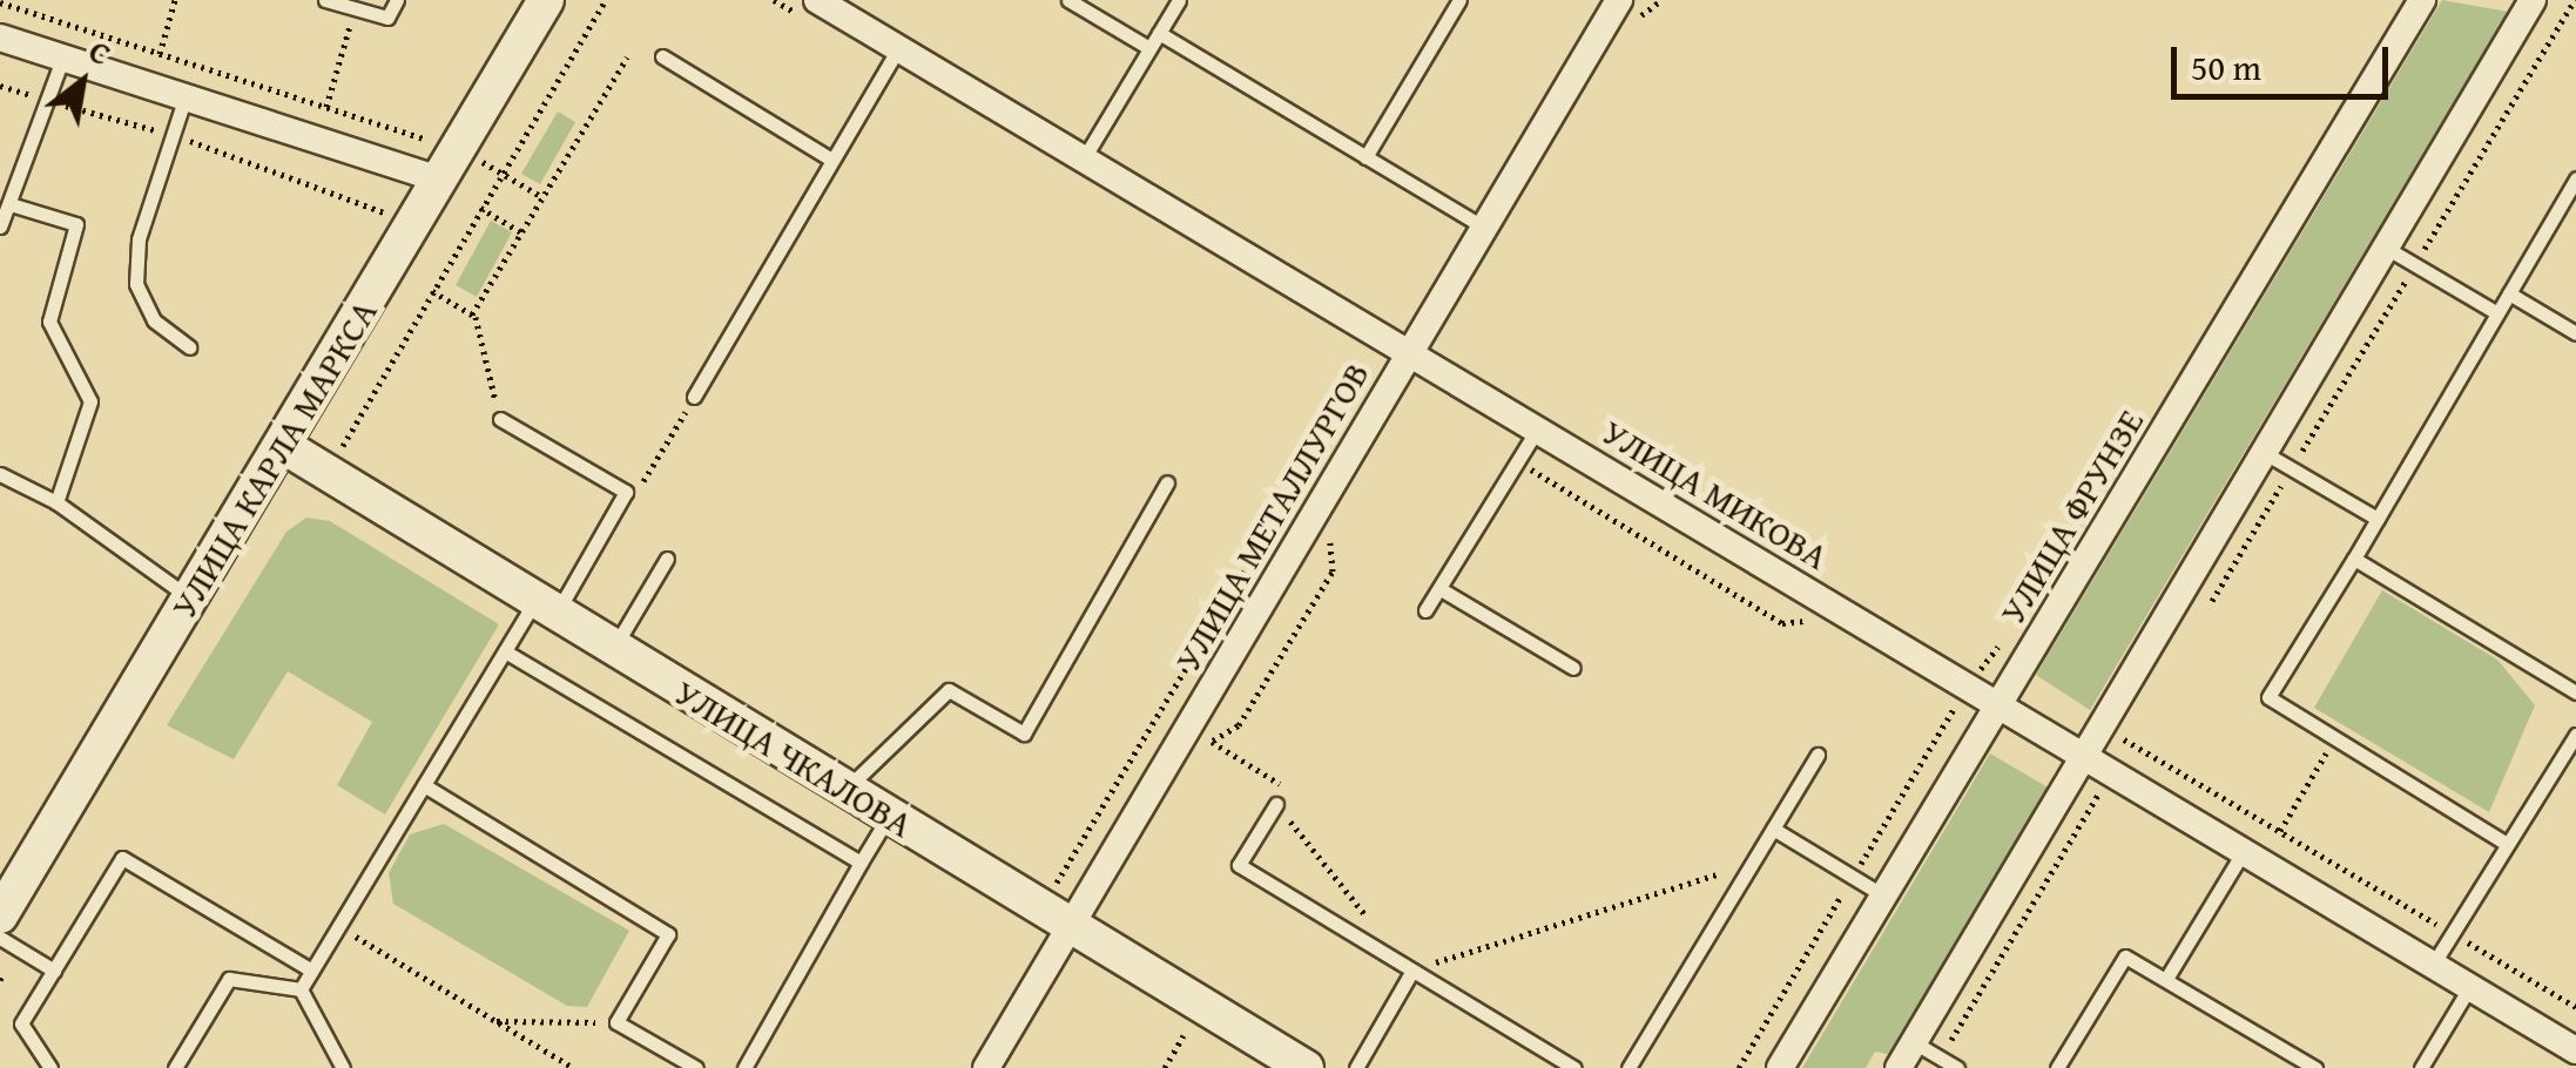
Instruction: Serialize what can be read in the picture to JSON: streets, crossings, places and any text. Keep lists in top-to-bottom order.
{
  "streets": {
    "main road": ["УЛИЦА КАРЛА МАРКСА", "УЛИЦА ЧКАЛОВА"],
    "street": ["УЛИЦА МИКОВА", "УЛИЦА МЕТАЛЛУРГОВ", "УЛИЦА ФРУНЗЕ"]
  },
  "crossings": [
    ["УЛИЦА КАРЛА МАРКСА", "УЛИЦА ЧКАЛОВА"],
    ["УЛИЦА МИКОВА", "УЛИЦА МЕТАЛЛУРГОВ"],
    ["УЛИЦА МИКОВА", "УЛИЦА ФРУНЗЕ"],
    ["УЛИЦА МЕТАЛЛУРГОВ", "УЛИЦА ЧКАЛОВА"]
  ],
  "scale_bar": "50 m",
  "north": "top right"
}
